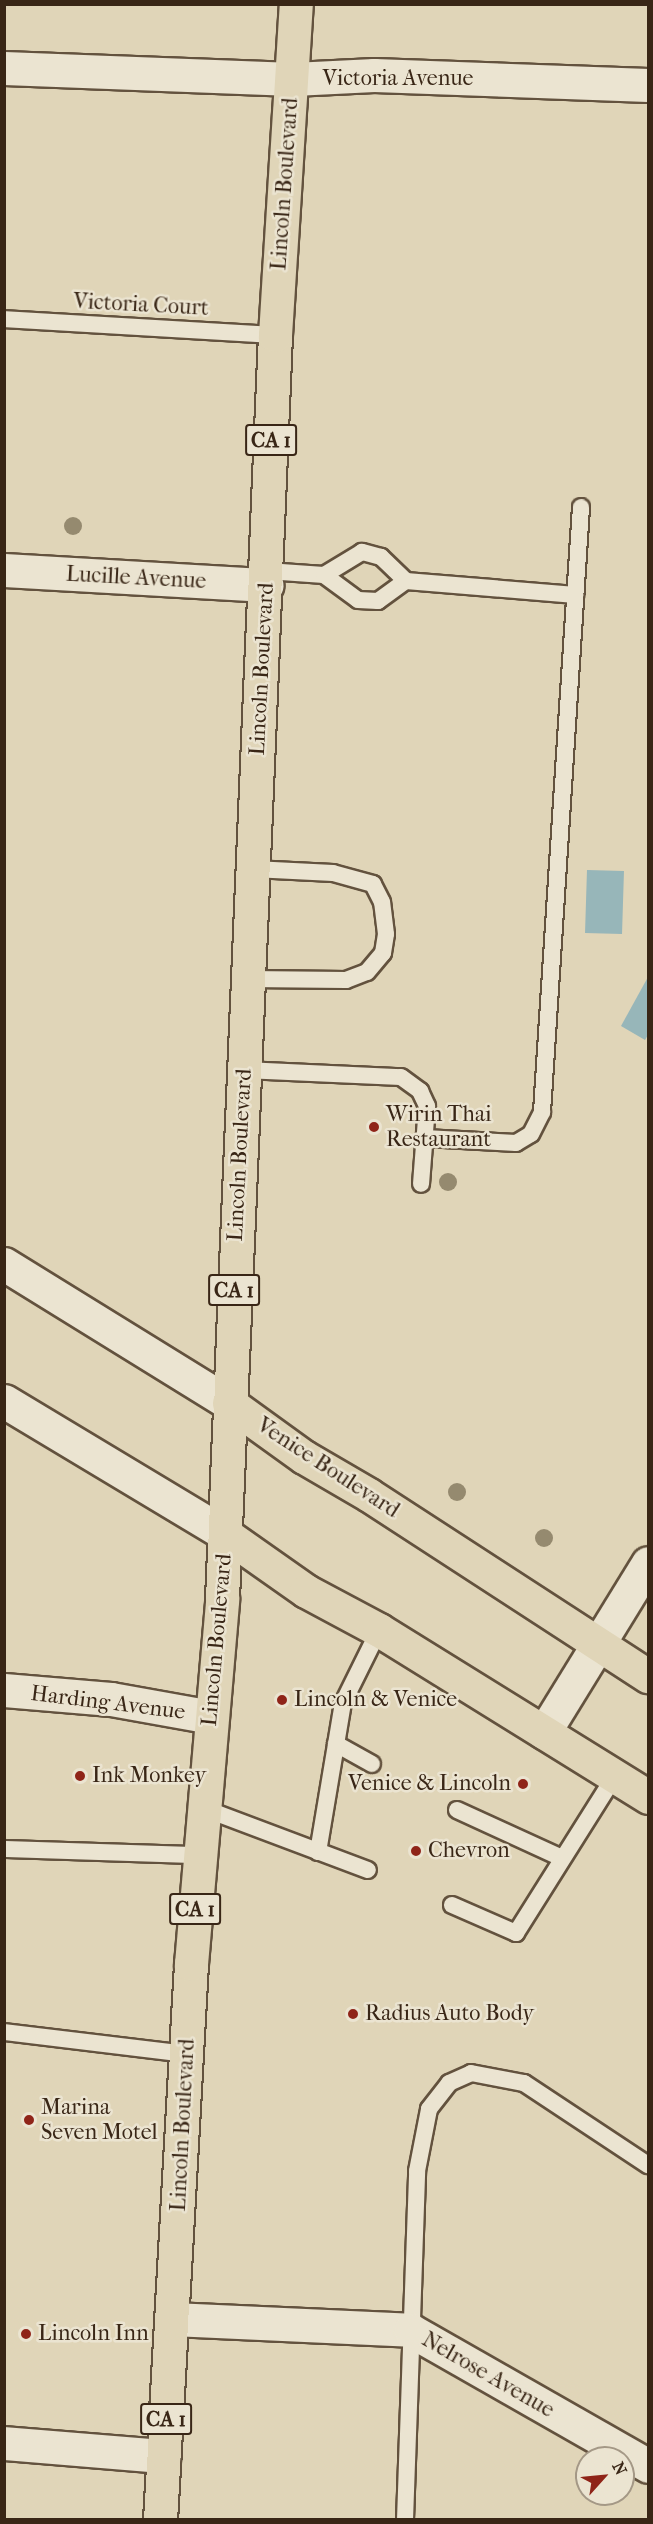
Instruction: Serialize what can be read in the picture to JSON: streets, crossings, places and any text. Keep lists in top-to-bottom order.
{
  "streets": {
    "main road": ["Lincoln Boulevard", "CA 1", "Venice Boulevard"],
    "street": [
      "Victoria Avenue",
      "Lucille Avenue",
      "Harding Avenue",
      "Nelrose Avenue"
    ],
    "lane": ["Victoria Court"]
  },
  "crossings": [
    ["Victoria Avenue", "Lincoln Boulevard"],
    ["Lincoln Boulevard", "Victoria Court"],
    ["Lincoln Boulevard", "Lucille Avenue"],
    ["Lincoln Boulevard", "Venice Boulevard"],
    ["Lincoln Boulevard", "Harding Avenue"],
    ["Lincoln Boulevard", "Nelrose Avenue"]
  ],
  "places": [
    "Wirin Thai Restaurant",
    "Lincoln & Venice",
    "Ink Monkey",
    "Venice & Lincoln",
    "Chevron",
    "Radius Auto Body",
    "Marina Seven Motel",
    "Lincoln Inn"
  ],
  "north": "top right"
}
